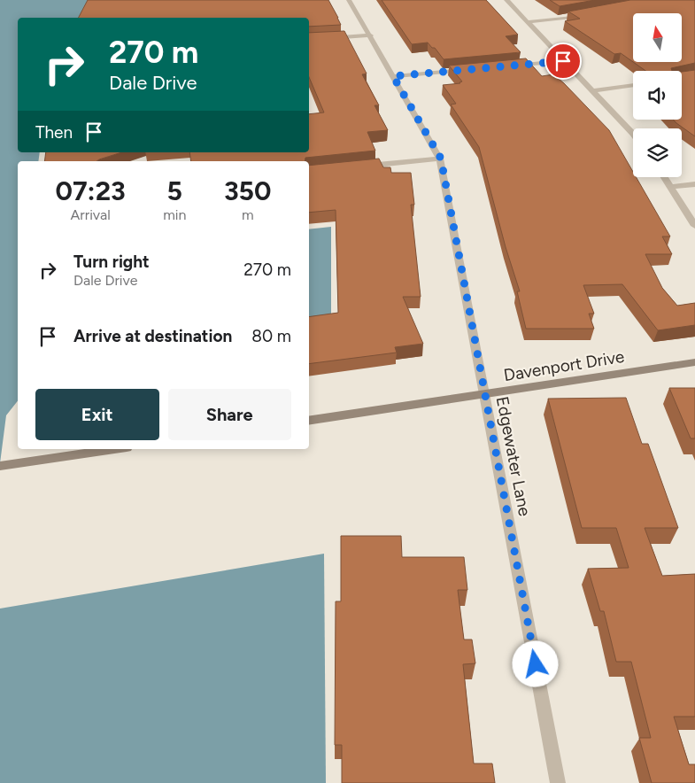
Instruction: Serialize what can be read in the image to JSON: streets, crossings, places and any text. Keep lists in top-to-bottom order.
{
  "streets": {
    "street": ["Davenport Drive", "Edgewater Lane"]
  },
  "crossings": [
    ["Davenport Drive", "Edgewater Lane"]
  ],
  "north": "top",
  "page": {
    "turn": ["270 m", "Dale Drive"],
    "then": "Then",
    "eta": [
      "07:23",
      "Arrival",
      "5",
      "min",
      "350",
      "m"
    ],
    "list": [
      {
        "name": "Turn right",
        "note": "Dale Drive",
        "value": "270 m"
      },
      {
        "name": "Arrive at destination",
        "value": "80 m"
      }
    ],
    "buttons": ["Exit", "Share"]
  }
}
